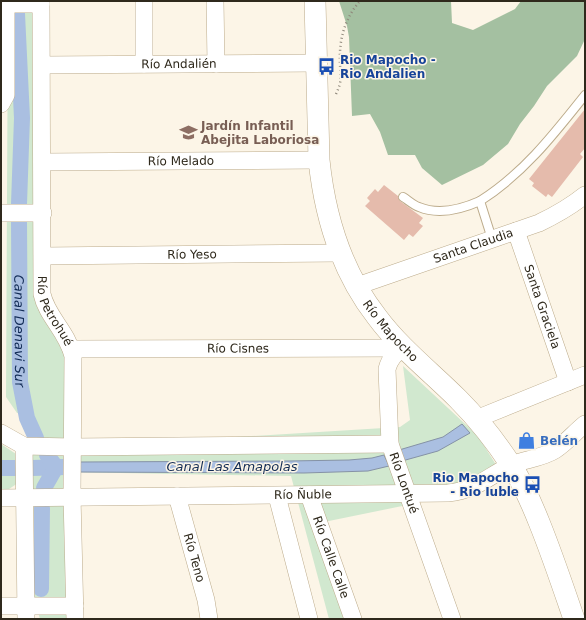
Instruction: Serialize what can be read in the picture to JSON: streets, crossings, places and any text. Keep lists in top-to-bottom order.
{
  "streets": {
    "street": [
      "Río Andalién",
      "Río Melado",
      "Santa Claudia",
      "Río Yeso",
      "Santa Graciela",
      "Río Petrohué",
      "Río Mapocho",
      "Río Cisnes",
      "Río Lontué",
      "Río Ñuble",
      "Río Teno",
      "Río Calle Calle"
    ]
  },
  "crossings": [
    ["Río Andalién", "Río Petrohué"],
    ["Río Andalién", "Río Mapocho"],
    ["Río Melado", "Río Petrohué"],
    ["Río Melado", "Río Mapocho"],
    ["Santa Claudia", "Santa Graciela"],
    ["Santa Claudia", "Río Mapocho"],
    ["Río Yeso", "Río Petrohué"],
    ["Río Yeso", "Río Mapocho"],
    ["Río Petrohué", "Río Cisnes"],
    ["Río Petrohué", "Río Ñuble"],
    ["Río Mapocho", "Río Cisnes"],
    ["Río Mapocho", "Río Lontué"],
    ["Río Mapocho", "Río Ñuble"],
    ["Río Cisnes", "Río Lontué"],
    ["Río Lontué", "Río Ñuble"],
    ["Río Ñuble", "Río Teno"],
    ["Río Ñuble", "Río Calle Calle"]
  ],
  "water": ["Canal Denavi Sur", "Canal Las Amapolas"],
  "places": {
    "bus stop": ["Rio Mapocho - Rio Andalien", "Rio Mapocho - Rio Iuble"],
    "school or university": ["Jardín Infantil Abejita Laboriosa"],
    "shop": ["Belén"]
  }
}
